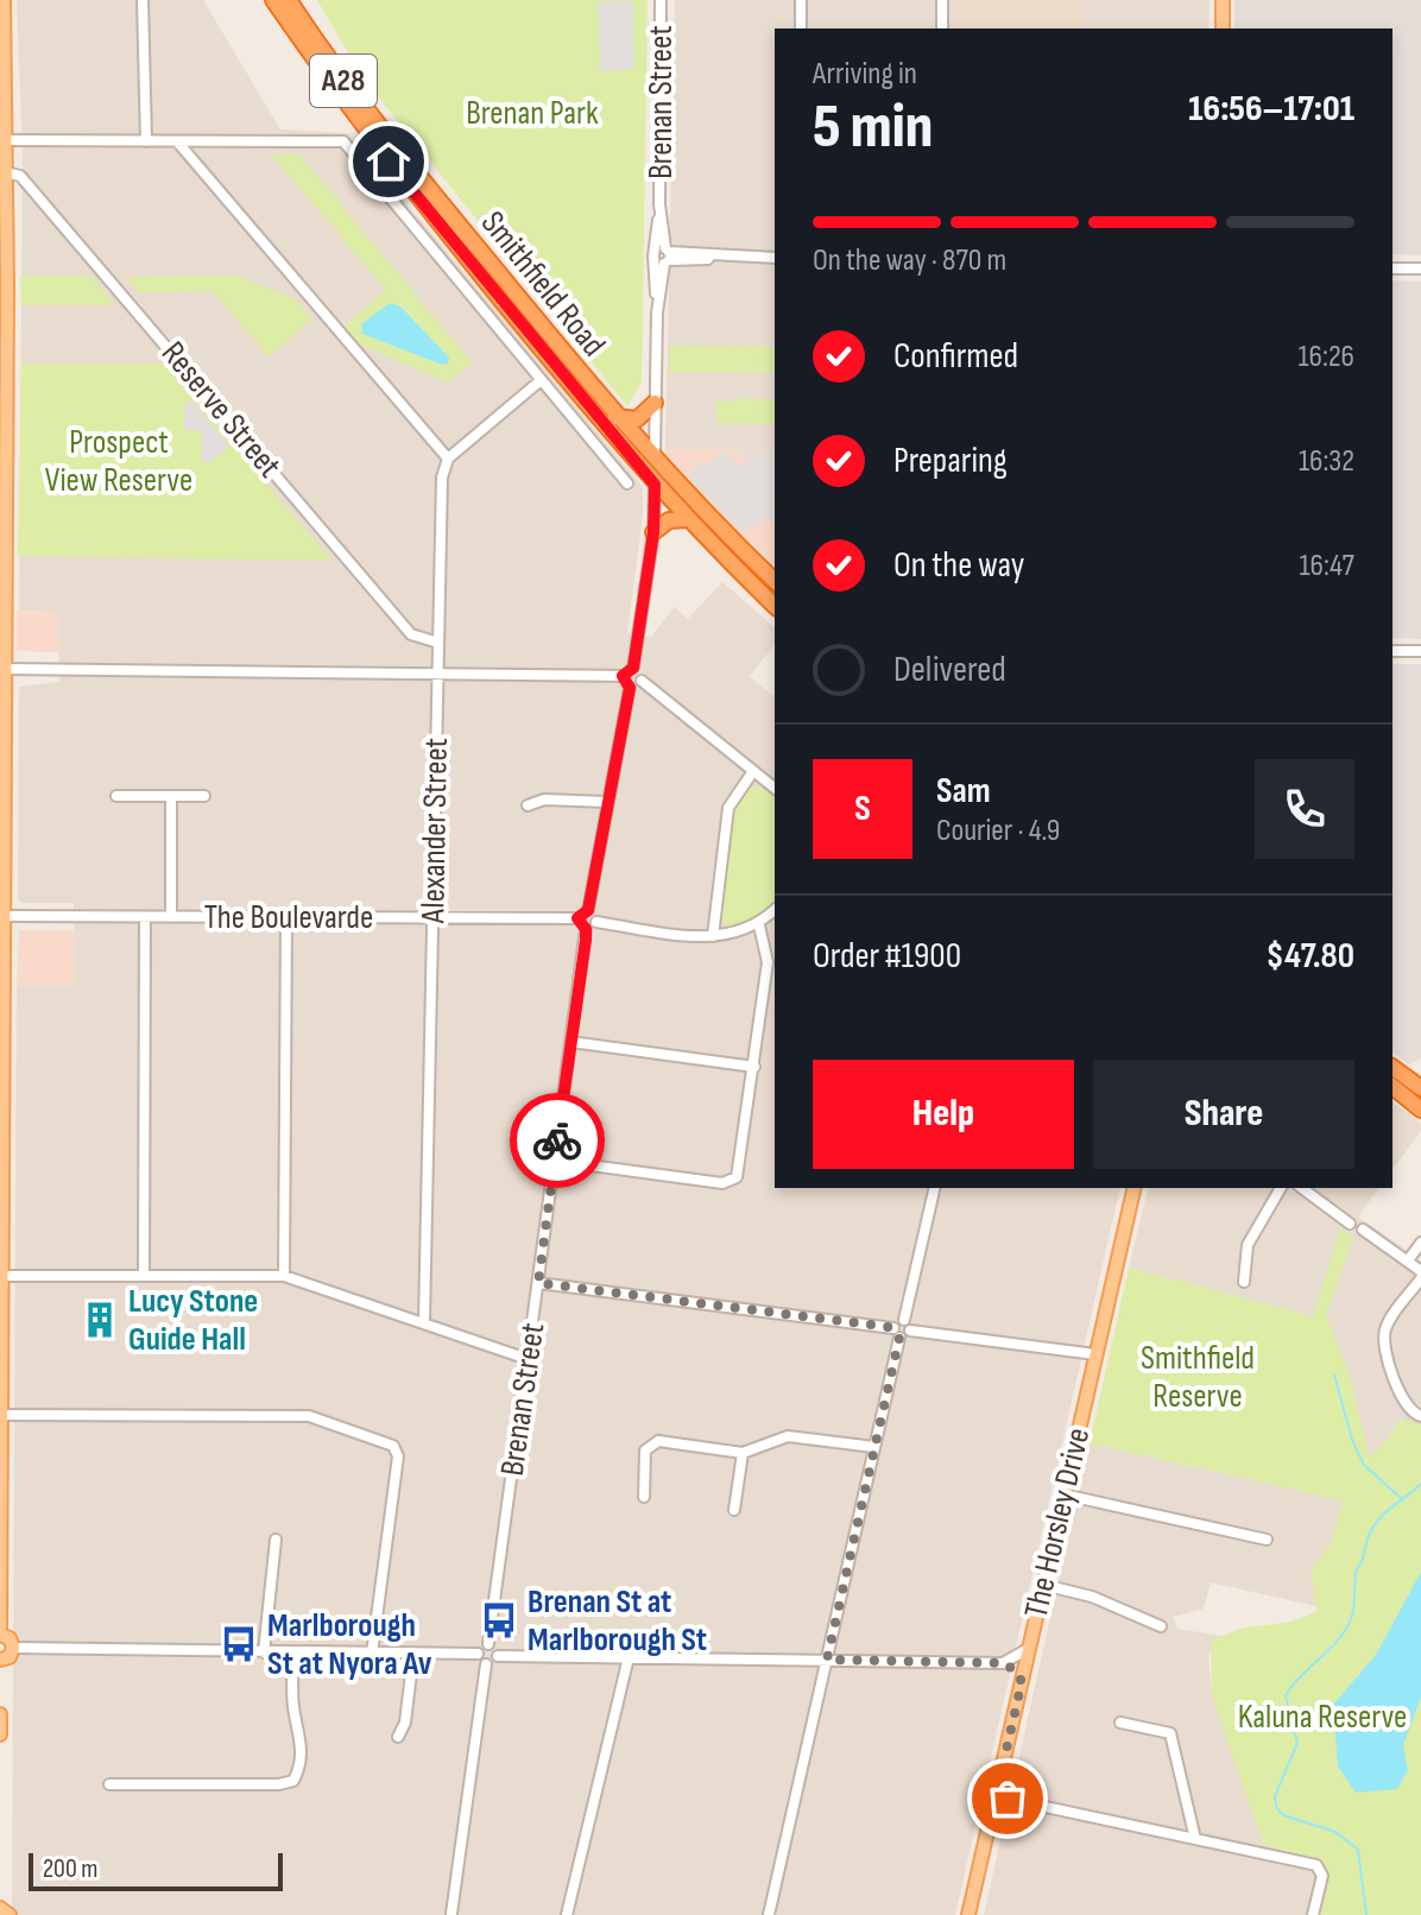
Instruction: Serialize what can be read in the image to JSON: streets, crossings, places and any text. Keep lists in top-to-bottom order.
{
  "streets": {
    "highway": ["A28", "Smithfield Road"],
    "main road": ["The Horsley Drive"],
    "street": [
      "Brenan Street",
      "Reserve Street",
      "Alexander Street",
      "The Boulevarde"
    ]
  },
  "crossings": [
    ["Brenan Street", "Smithfield Road"],
    ["Reserve Street", "Alexander Street"],
    ["Alexander Street", "The Boulevarde"]
  ],
  "parks": [
    "Brenan Park",
    "Prospect View Reserve",
    "Smithfield Reserve",
    "Kaluna Reserve"
  ],
  "places": {
    "building": ["Lucy Stone Guide Hall"],
    "bus stop": ["Brenan St at Marlborough St", "Marlborough St at Nyora Av"]
  },
  "scale_bar": "200 m",
  "page": {
    "heading": ["5 min", "Arriving in", "16:56–17:01"],
    "panel": [
      "Sam",
      "Courier · 4.9",
      "Order #1900",
      "$47.80"
    ],
    "bar": "On the way · 870 m",
    "list": [
      ["Confirmed", "16:26"],
      ["Preparing", "16:32"],
      ["On the way", "16:47"],
      "Delivered"
    ],
    "round": "S",
    "buttons": ["Help", "Share"],
    "scale": "200 m"
  }
}
